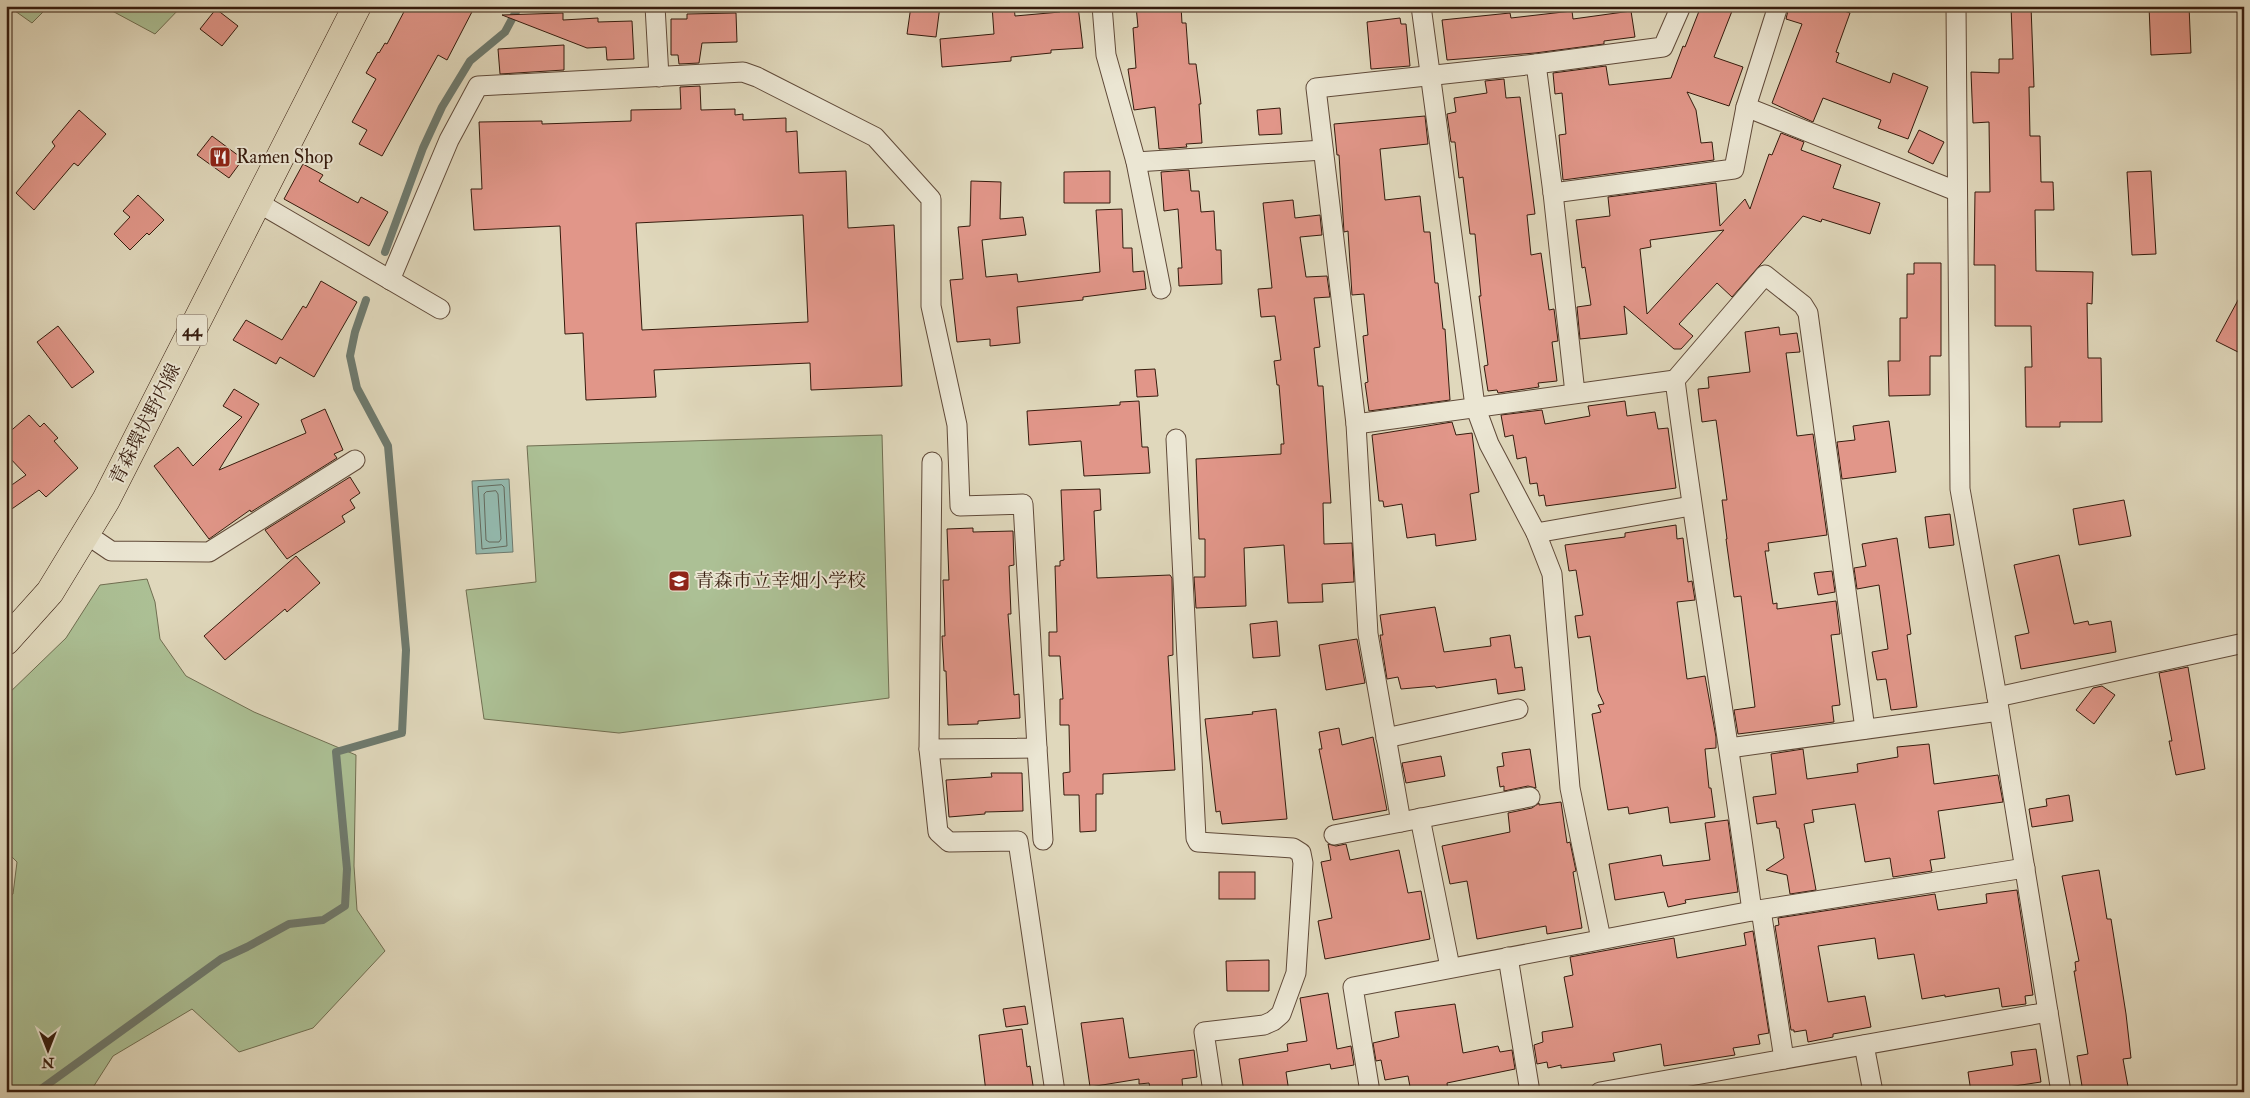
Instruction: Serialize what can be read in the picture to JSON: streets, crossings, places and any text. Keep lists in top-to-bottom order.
{
  "streets": {
    "main road": ["44", "青森環状野内線"]
  },
  "places": {
    "restaurant": ["Ramen Shop"],
    "school or university": ["青森市立幸畑小学校"]
  },
  "north": "bottom"
}
